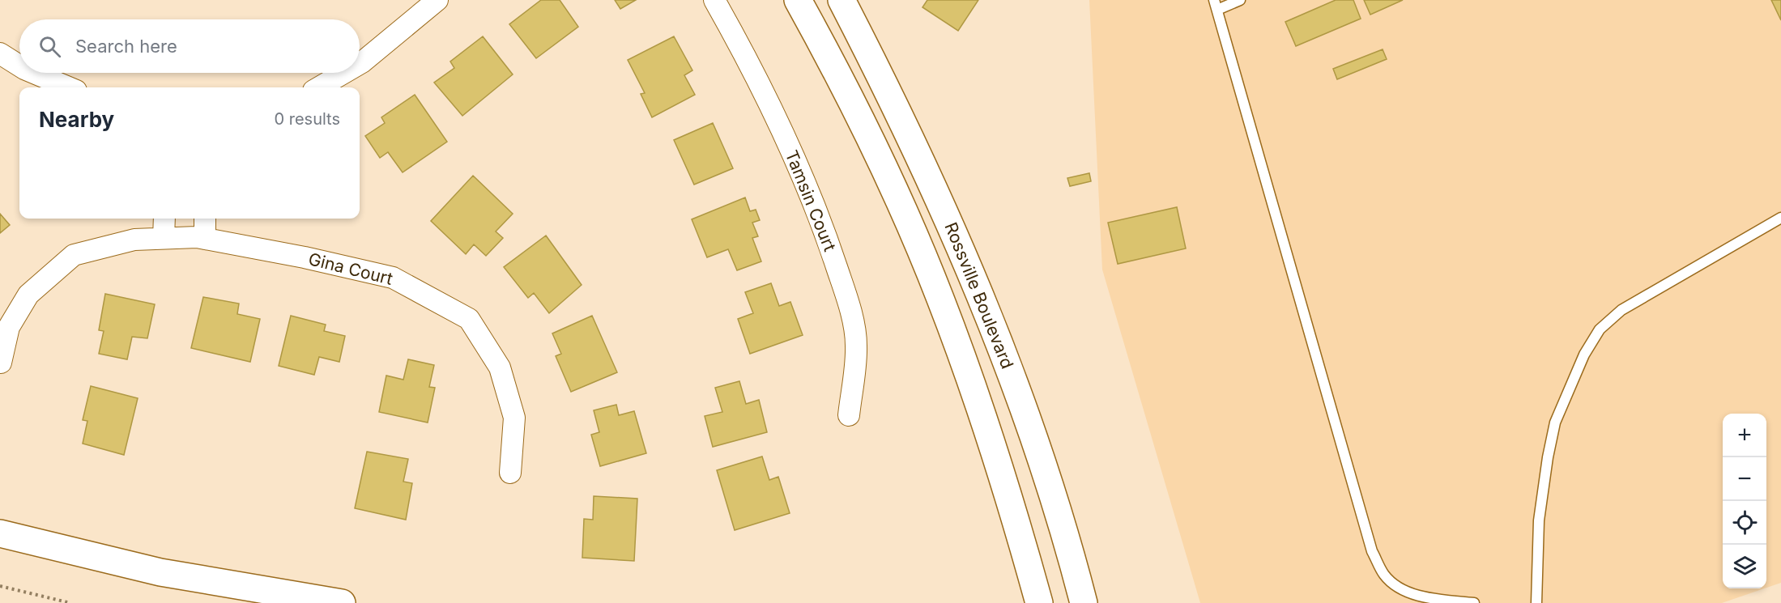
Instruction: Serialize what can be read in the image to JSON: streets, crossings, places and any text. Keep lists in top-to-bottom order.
{
  "streets": {
    "main road": ["Rossville Boulevard"],
    "street": ["Tamsin Court", "Gina Court"]
  },
  "page": {
    "search": "Search here",
    "heading": ["Nearby", "0 results"],
    "map_buttons": ["+", "−"]
  }
}
